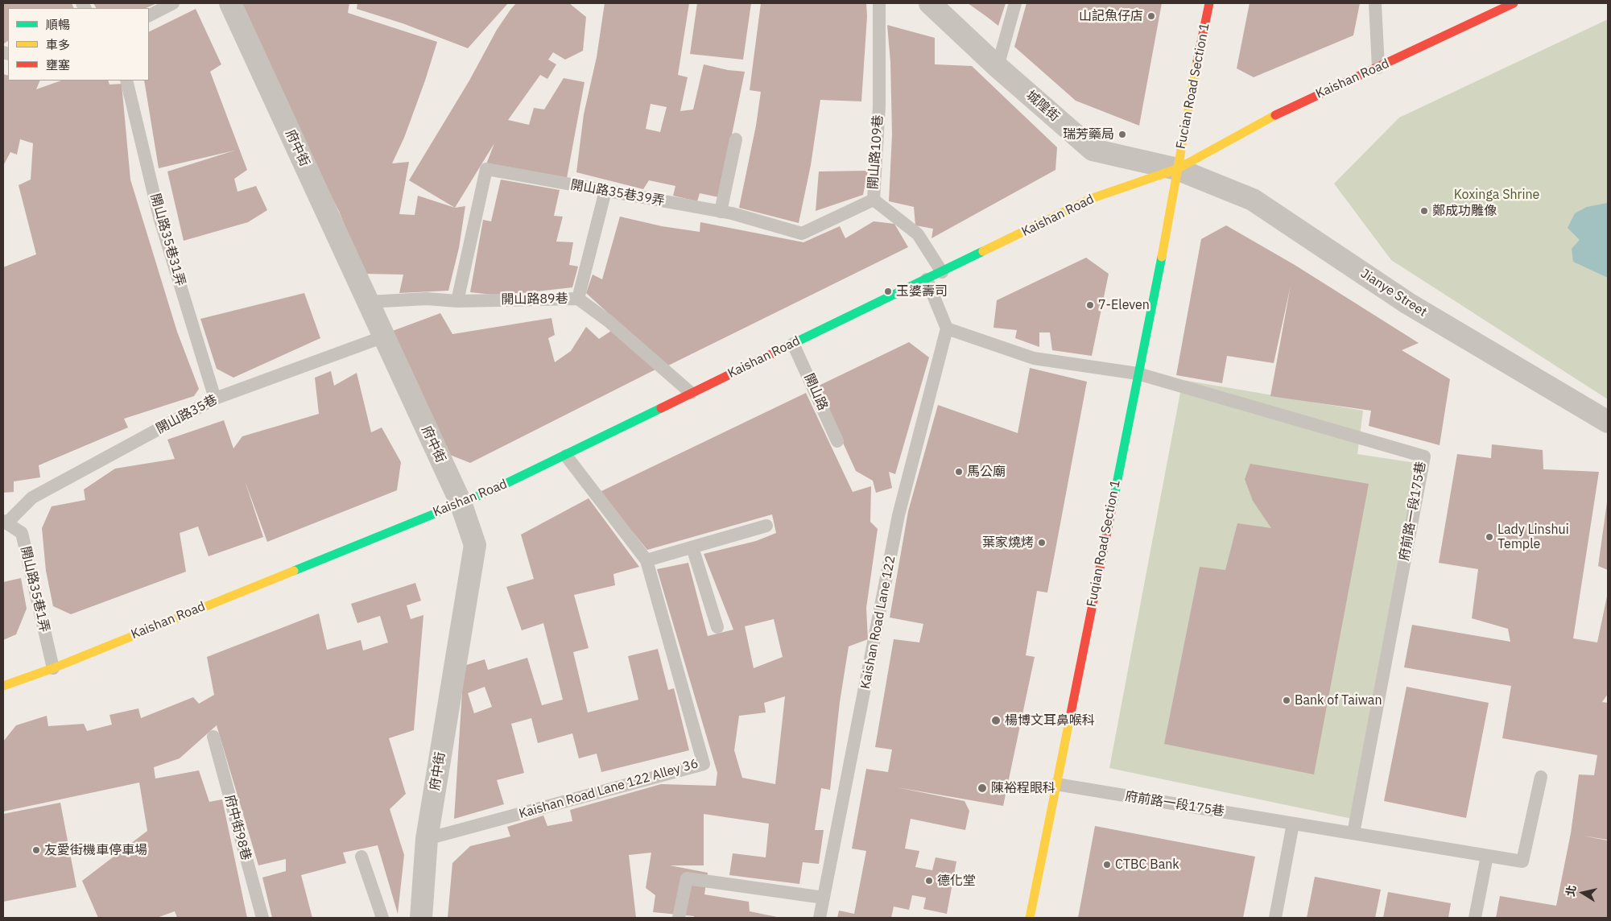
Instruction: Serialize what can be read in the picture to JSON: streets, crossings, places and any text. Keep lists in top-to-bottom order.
{
  "streets": {
    "street": [
      "Kaishan Road",
      "Fucian Road Section 1",
      "城隍街",
      "府中街",
      "Jianye Street",
      "Fuqian Road Section 1"
    ],
    "lane": [
      "開山路109巷",
      "開山路35巷39弄",
      "開山路35巷31弄",
      "開山路89巷",
      "開山路",
      "開山路35巷",
      "府前路一段175巷",
      "開山路35巷1弄",
      "Kaishan Road Lane 122",
      "Kaishan Road Lane 122 Alley 36",
      "府中街98巷"
    ]
  },
  "crossings": [
    ["Kaishan Road", "Fucian Road Section 1"],
    ["Kaishan Road", "城隍街"],
    ["Kaishan Road", "府中街"],
    ["Kaishan Road", "開山路109巷"],
    ["Kaishan Road", "Jianye Street"],
    ["Kaishan Road", "開山路89巷"],
    ["Kaishan Road", "開山路"],
    ["Kaishan Road", "Fuqian Road Section 1"],
    ["Kaishan Road", "開山路35巷1弄"],
    ["Kaishan Road", "Kaishan Road Lane 122 Alley 36"],
    ["Fucian Road Section 1", "城隍街"],
    ["Fucian Road Section 1", "Jianye Street"],
    ["Fucian Road Section 1", "Fuqian Road Section 1"],
    ["城隍街", "Jianye Street"],
    ["城隍街", "Fuqian Road Section 1"],
    ["府中街", "開山路89巷"],
    ["府中街", "開山路35巷"],
    ["府中街", "Kaishan Road Lane 122 Alley 36"],
    ["開山路109巷", "開山路35巷39弄"],
    ["開山路35巷39弄", "開山路89巷"],
    ["開山路35巷31弄", "開山路35巷"],
    ["Jianye Street", "Fuqian Road Section 1"],
    ["開山路35巷", "開山路35巷1弄"],
    ["府前路一段175巷", "Fuqian Road Section 1"]
  ],
  "parks": ["Koxinga Shrine"],
  "places": [
    "山記魚仔店",
    "瑞芳藥局",
    "鄭成功雕像",
    "玉婆壽司",
    "7-Eleven",
    "馬公廟",
    "Lady Linshui Temple",
    "葉家燒烤",
    "Bank of Taiwan",
    "楊博文耳鼻喉科",
    "陳裕程眼科",
    "友愛街機車停車場",
    "CTBC Bank",
    "德化堂"
  ],
  "legend": ["順暢", "車多", "壅塞"],
  "north": "left"
}
